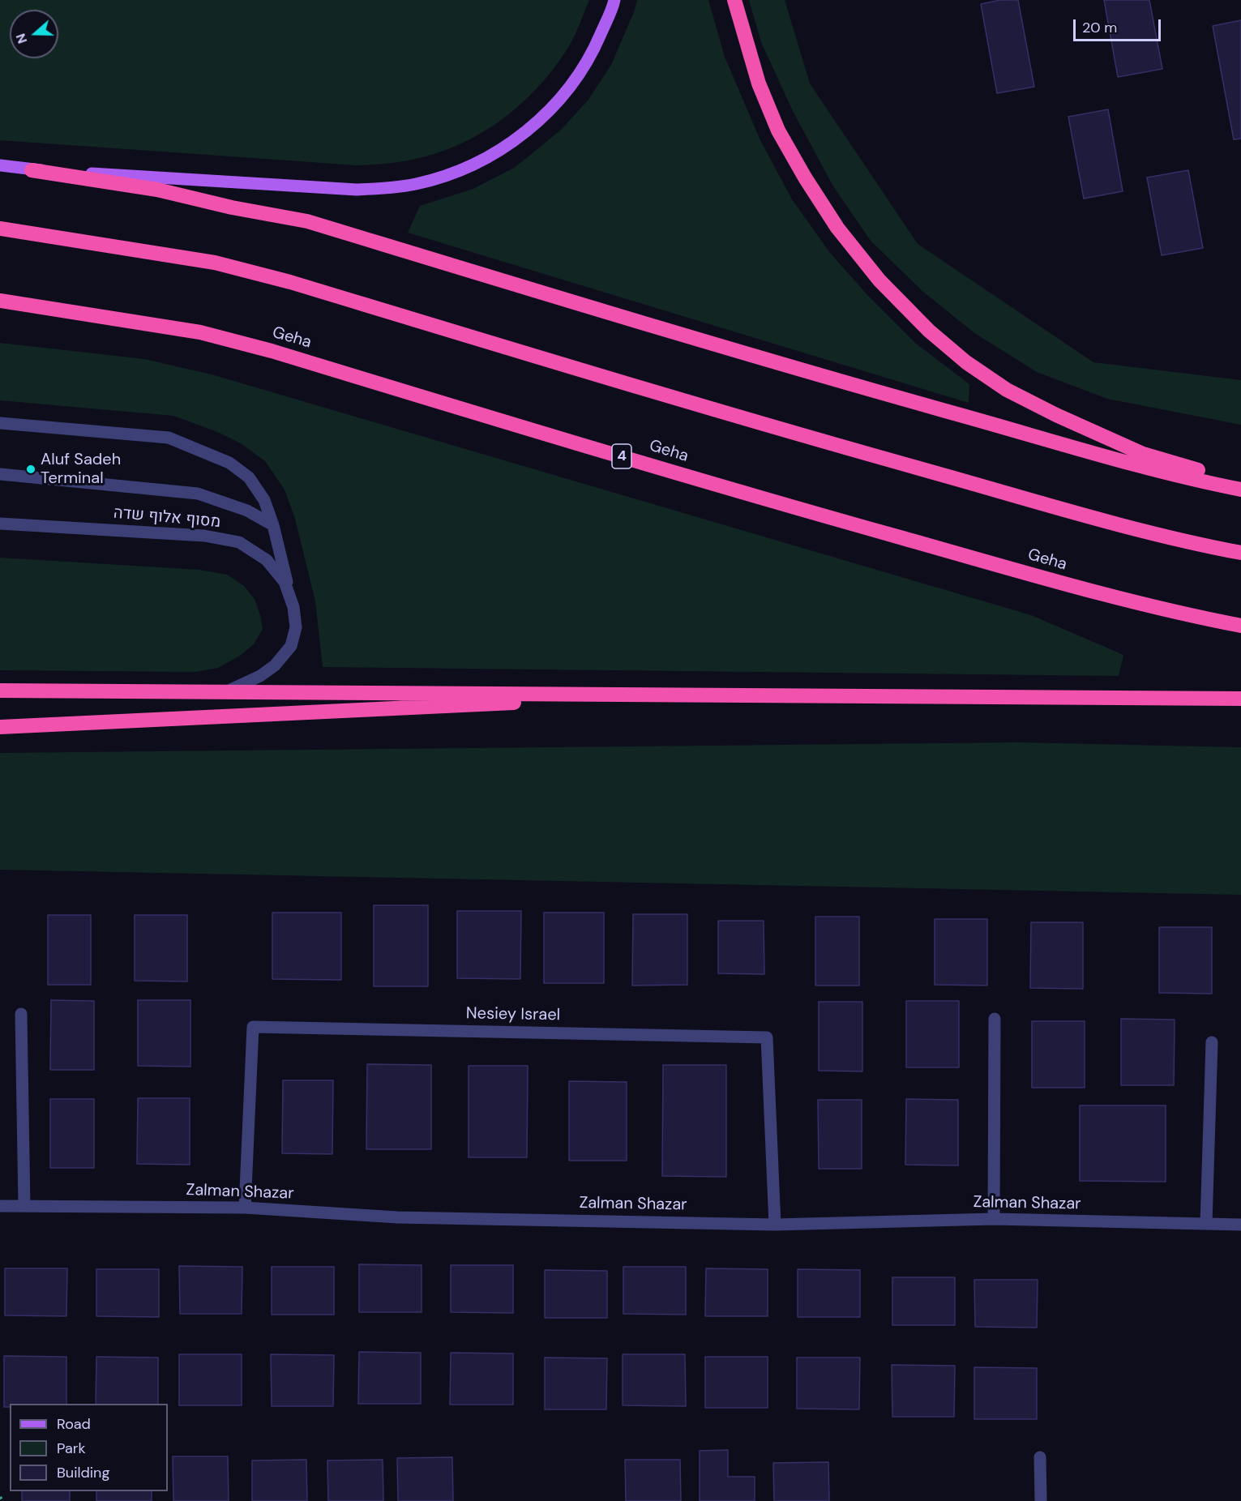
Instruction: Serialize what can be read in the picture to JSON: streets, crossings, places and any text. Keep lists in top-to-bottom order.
{
  "streets": {
    "highway": ["Geha", "4"],
    "street": ["מסוף אלוף שדה", "Nesiey Israel", "Zalman Shazar"]
  },
  "crossings": [
    ["Nesiey Israel", "Zalman Shazar"]
  ],
  "places": ["Aluf Sadeh Terminal"],
  "legend": ["Road", "Park", "Building"],
  "scale_bar": "20 m",
  "north": "left"
}
